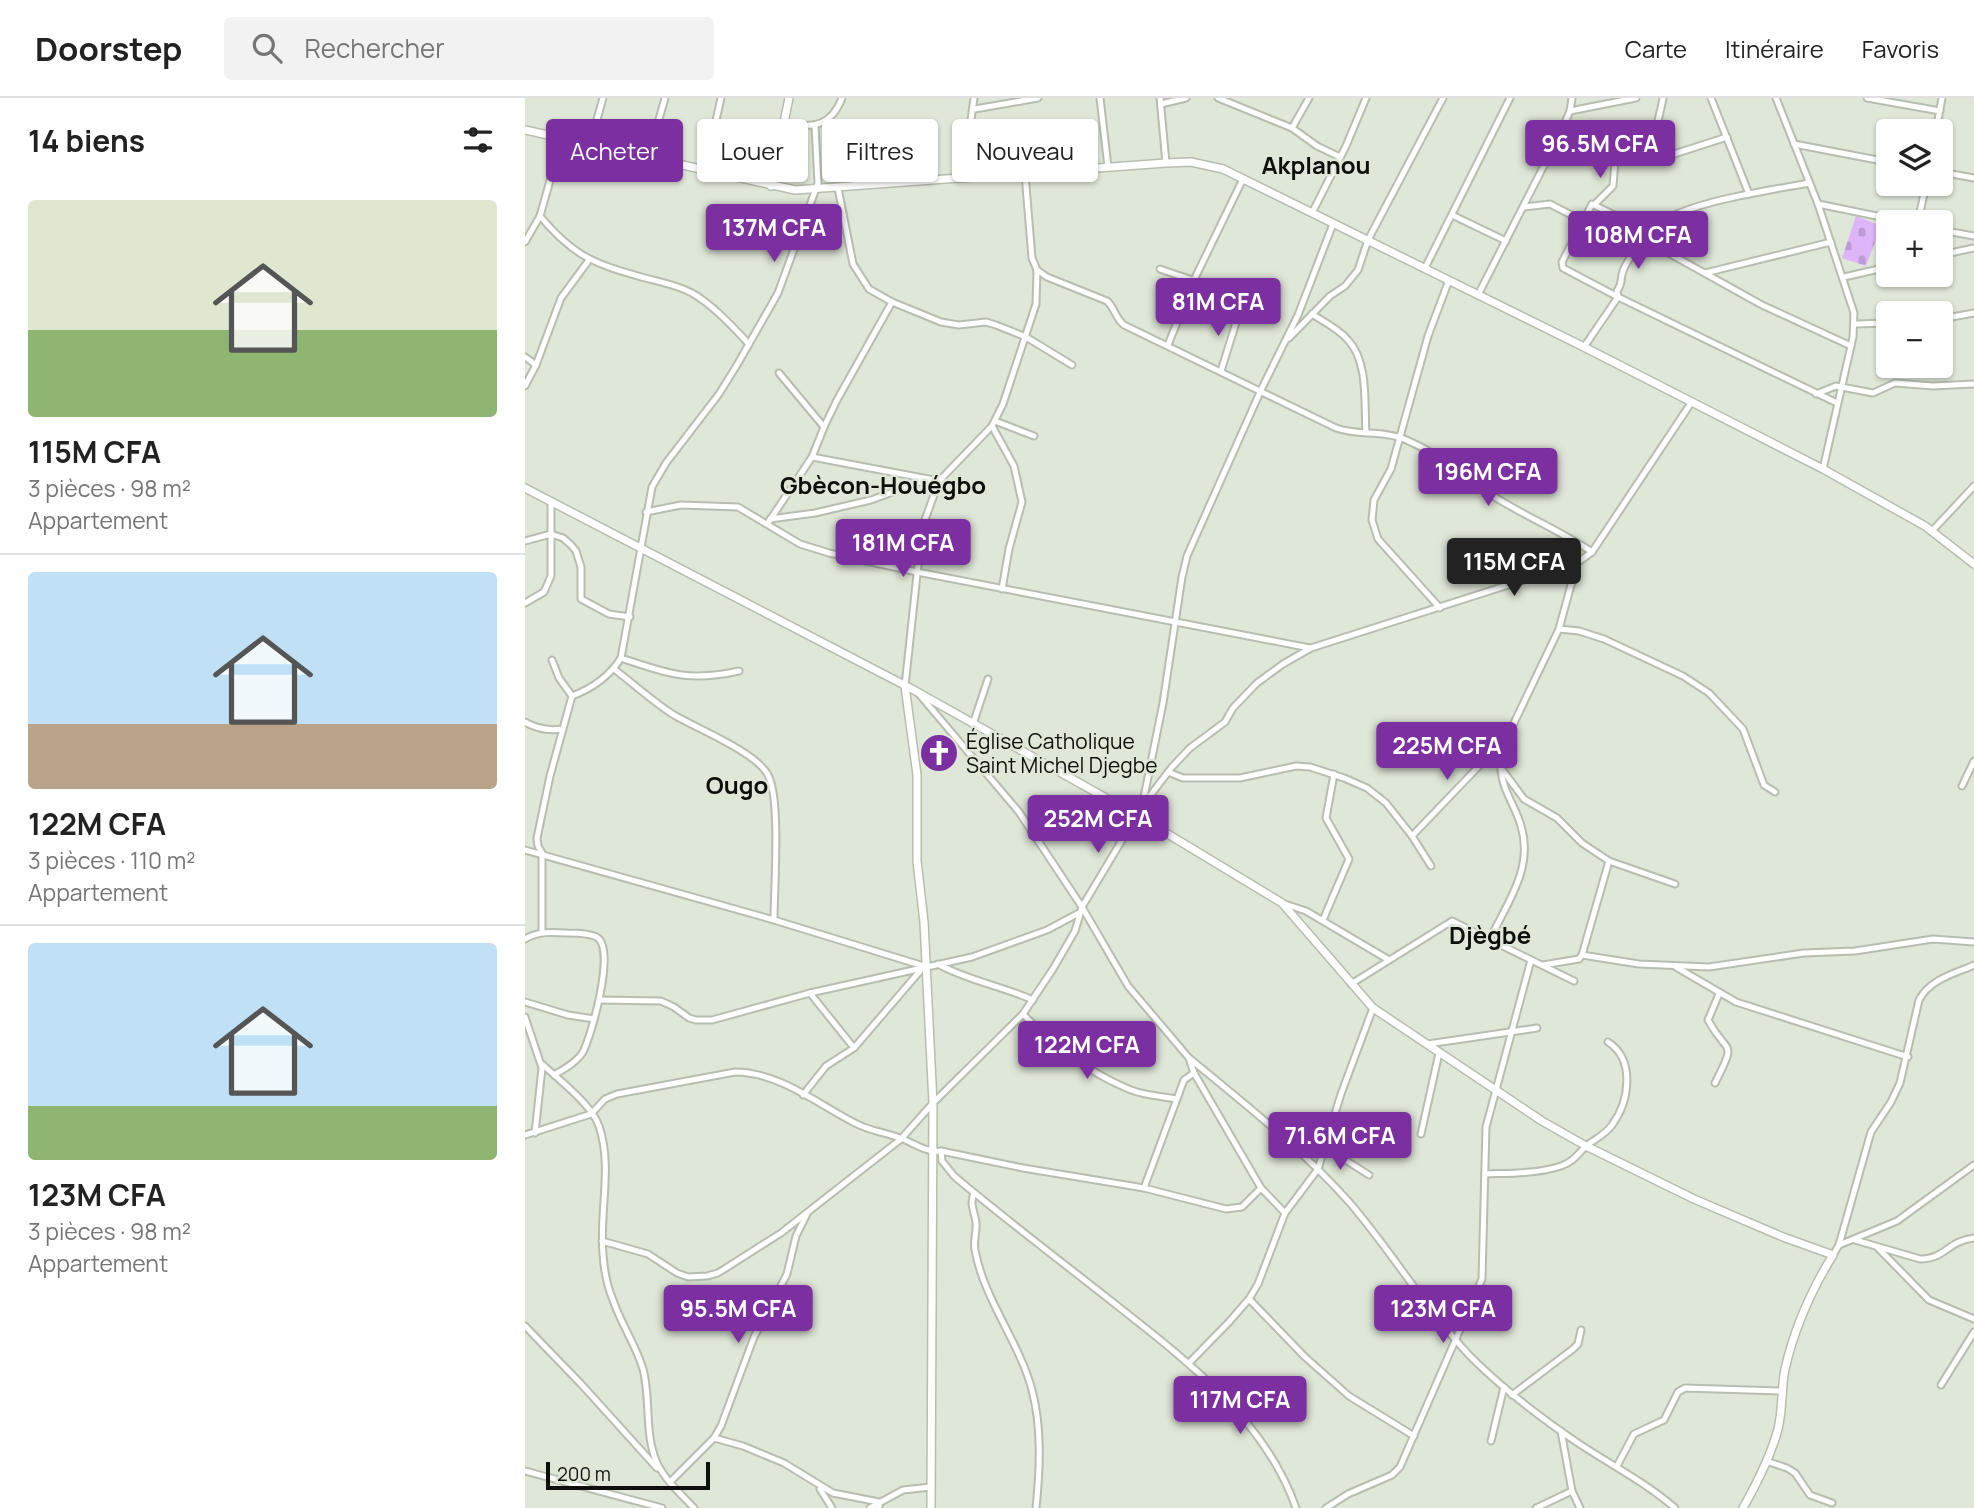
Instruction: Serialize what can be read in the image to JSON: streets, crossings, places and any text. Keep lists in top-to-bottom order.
{
  "districts": [
    "Akplanou",
    "Gbècon-Houégbo",
    "Ougo",
    "Djègbé"
  ],
  "places": {
    "church": ["Église Catholique Saint Michel Djegbe"]
  },
  "scale_bar": "200 m",
  "page": {
    "header": "Doorstep",
    "search": "Rechercher",
    "nav": ["Carte", "Itinéraire", "Favoris"],
    "heading": "14 biens",
    "map_buttons": ["+", "−"],
    "chip": [
      "Acheter",
      "Louer",
      "Filtres",
      "Nouveau"
    ],
    "price": [
      "96.5M CFA",
      "137M CFA",
      "108M CFA",
      "81M CFA",
      "196M CFA",
      "181M CFA",
      "115M CFA",
      "225M CFA",
      "252M CFA",
      "122M CFA",
      "71.6M CFA",
      "95.5M CFA",
      "123M CFA",
      "117M CFA"
    ],
    "list": [
      {
        "name": "115M CFA",
        "note": "3 pièces · 98 m² · Appartement"
      },
      {
        "name": "122M CFA",
        "note": "3 pièces · 110 m² · Appartement"
      },
      {
        "name": "123M CFA",
        "note": "3 pièces · 98 m² · Appartement"
      }
    ],
    "scale": "200 m"
  }
}
